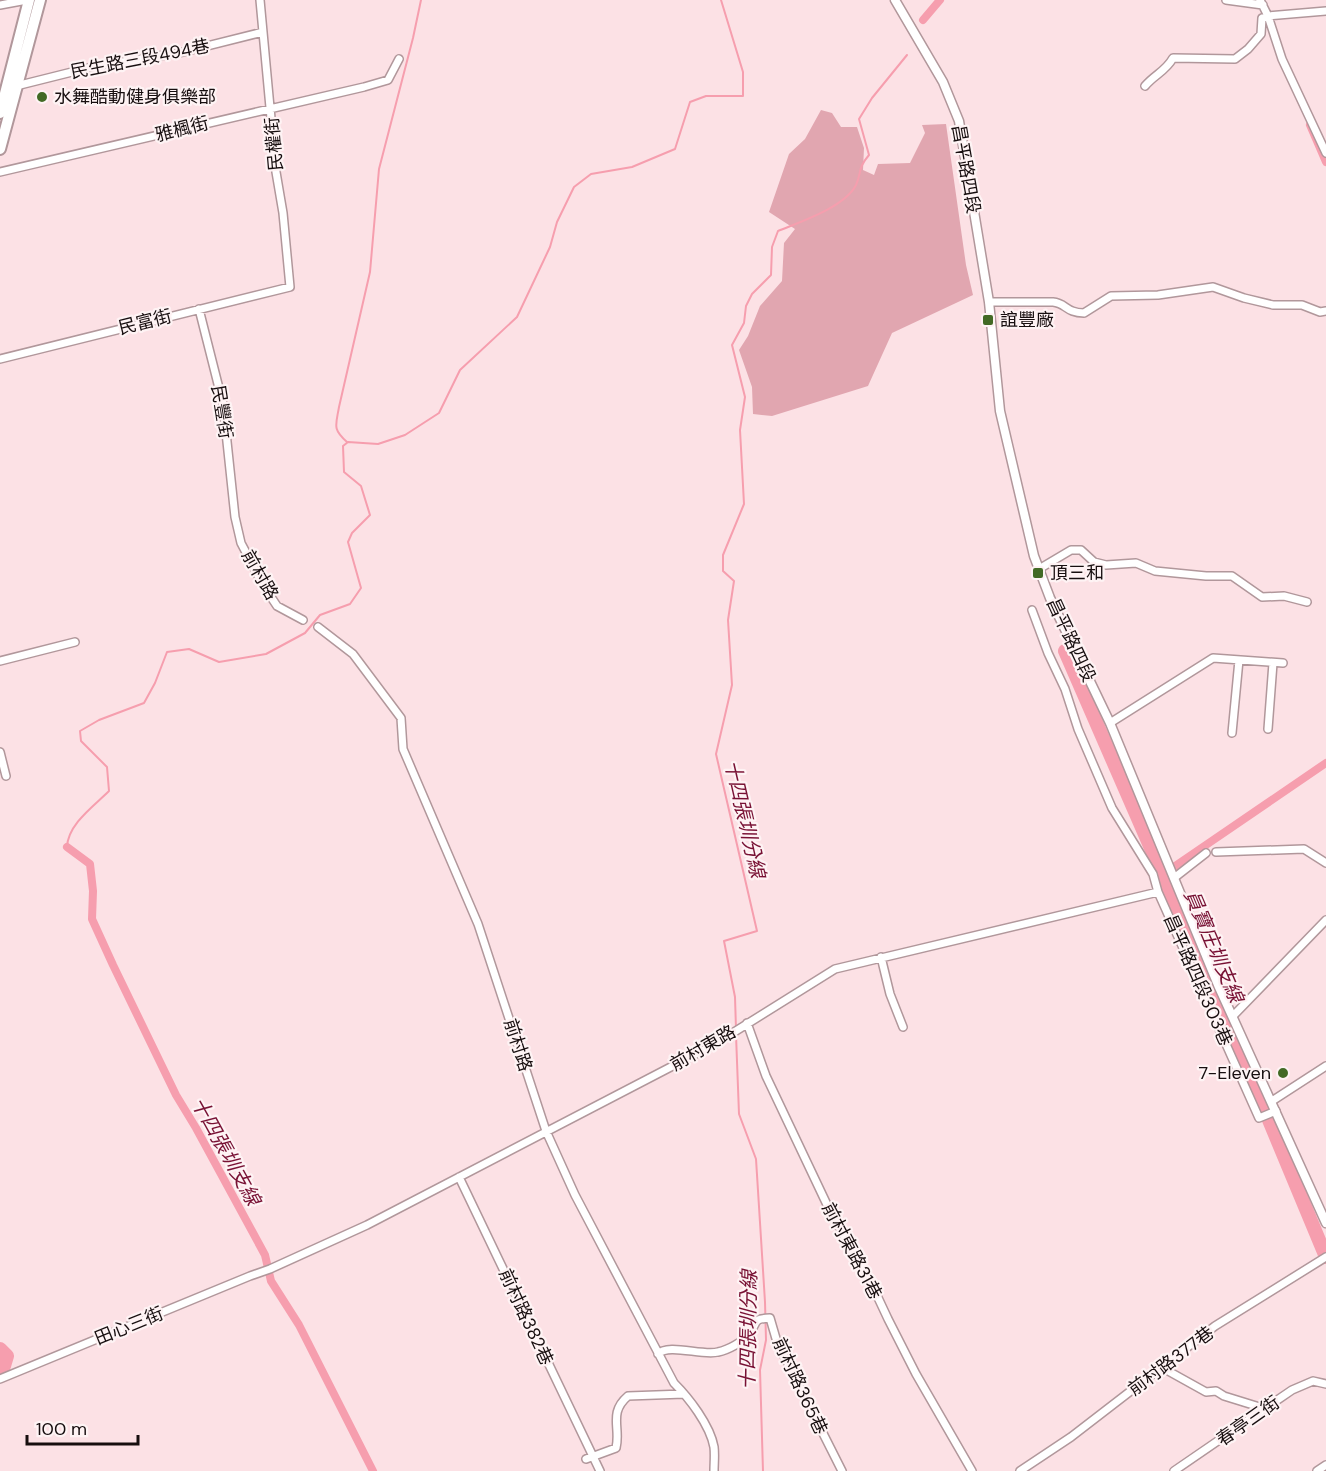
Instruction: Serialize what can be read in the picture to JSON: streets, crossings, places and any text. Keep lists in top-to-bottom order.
{
  "streets": {
    "street": [
      "民生路三段494巷",
      "雅楓街",
      "民權街",
      "昌平路四段",
      "民富街",
      "民豐街",
      "前村路",
      "昌平路四段303巷",
      "前村東路",
      "前村東路31巷",
      "前村路382巷",
      "田心三街",
      "前村路377巷",
      "前村路365巷",
      "春亭三街"
    ]
  },
  "crossings": [
    ["民生路三段494巷", "民權街"],
    ["雅楓街", "民權街"],
    ["民權街", "民富街"],
    ["昌平路四段", "昌平路四段303巷"],
    ["民富街", "民豐街"],
    ["民豐街", "前村路"],
    ["前村路", "前村東路"],
    ["前村路", "前村路365巷"],
    ["昌平路四段303巷", "前村東路"],
    ["前村東路", "前村東路31巷"],
    ["前村東路", "前村路382巷"],
    ["前村東路", "田心三街"]
  ],
  "water": ["十四張圳分線", "員寶庄圳支線", "十四張圳支線"],
  "places": {
    "other": ["水舞酷動健身俱樂部", "7-Eleven"],
    "transit": ["誼豐廠", "頂三和"]
  },
  "scale_bar": "100 m"
}
